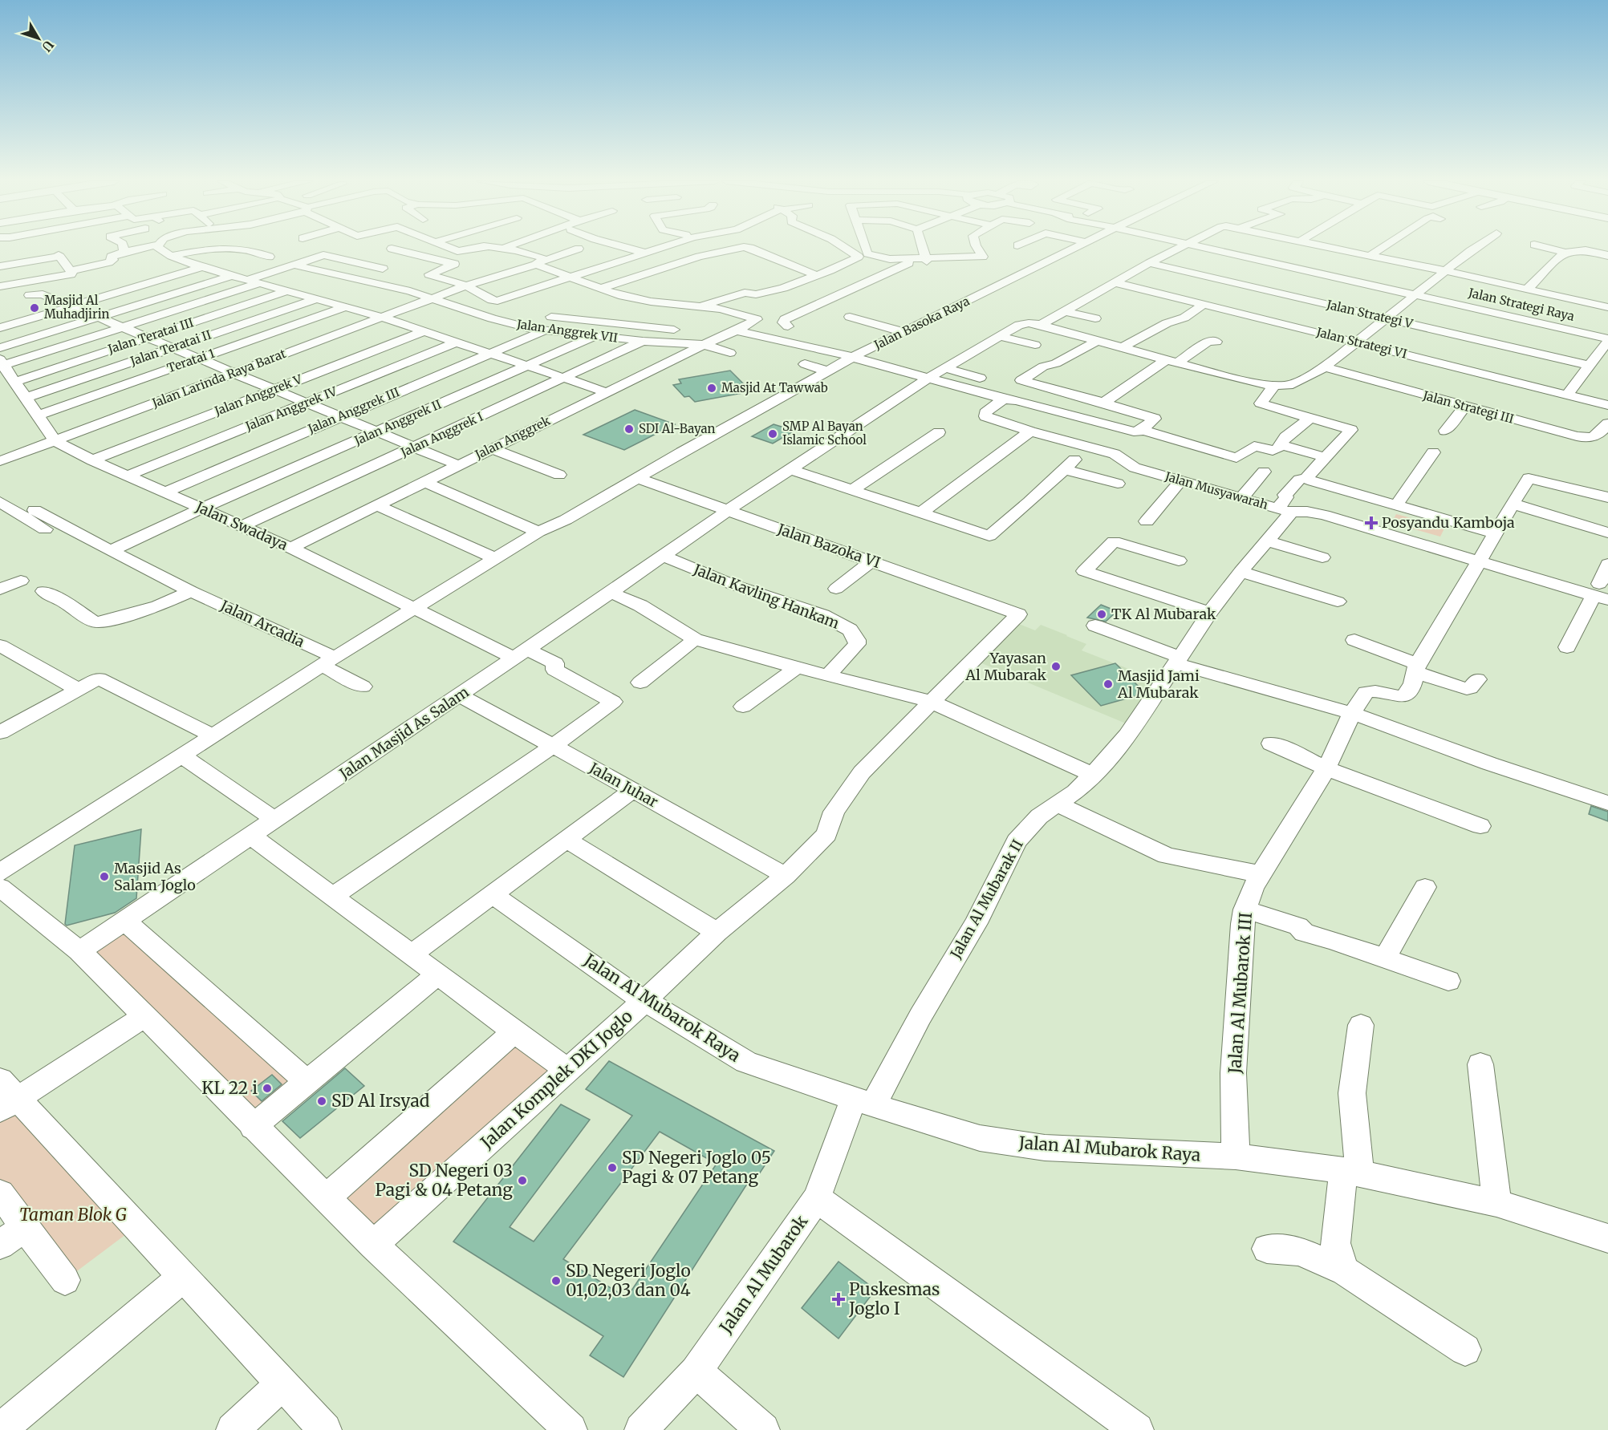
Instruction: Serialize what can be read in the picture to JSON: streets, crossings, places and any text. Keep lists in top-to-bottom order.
{
  "streets": {
    "street": [
      "Jalan Strategi Raya",
      "Jalan Strategi V",
      "Jalan Basoka Raya",
      "Jalan Anggrek VII",
      "Jalan Teratai III",
      "Jalan Strategi VI",
      "Jalan Teratai II",
      "Teratai 1",
      "Jalan Larinda Raya Barat",
      "Jalan Anggrek V",
      "Jalan Strategi III",
      "Jalan Anggrek IV",
      "Jalan Anggrek III",
      "Jalan Anggrek II",
      "Jalan Anggrek I",
      "Jalan Anggrek",
      "Jalan Musyawarah",
      "Jalan Swadaya",
      "Jalan Bazoka VI",
      "Jalan Kavling Hankam",
      "Jalan Arcadia",
      "Jalan Masjid As Salam",
      "Jalan Juhar",
      "Jalan Al Mubarak II",
      "Jalan Al Mubarok III",
      "Jalan Al Mubarok Raya",
      "Jalan Komplek DKI Joglo",
      "Jalan Al Mubarok"
    ]
  },
  "crossings": [
    ["Jalan Basoka Raya", "Jalan Swadaya"],
    ["Jalan Basoka Raya", "Jalan Bazoka VI"],
    ["Jalan Basoka Raya", "Jalan Arcadia"],
    ["Jalan Anggrek VII", "Jalan Larinda Raya Barat"],
    ["Jalan Anggrek VII", "Jalan Anggrek III"],
    ["Jalan Anggrek VII", "Jalan Anggrek II"],
    ["Jalan Anggrek VII", "Jalan Anggrek I"],
    ["Jalan Anggrek VII", "Jalan Anggrek"],
    ["Jalan Teratai III", "Jalan Swadaya"],
    ["Jalan Teratai II", "Jalan Swadaya"],
    ["Teratai 1", "Jalan Swadaya"],
    ["Jalan Larinda Raya Barat", "Jalan Swadaya"],
    ["Jalan Anggrek V", "Jalan Swadaya"],
    ["Jalan Anggrek IV", "Jalan Swadaya"],
    ["Jalan Anggrek III", "Jalan Swadaya"],
    ["Jalan Anggrek II", "Jalan Swadaya"],
    ["Jalan Anggrek I", "Jalan Swadaya"],
    ["Jalan Anggrek", "Jalan Swadaya"],
    ["Jalan Musyawarah", "Jalan Al Mubarak II"],
    ["Jalan Swadaya", "Jalan Masjid As Salam"],
    ["Jalan Swadaya", "Jalan Juhar"],
    ["Jalan Bazoka VI", "Jalan Masjid As Salam"],
    ["Jalan Bazoka VI", "Jalan Komplek DKI Joglo"],
    ["Jalan Kavling Hankam", "Jalan Masjid As Salam"],
    ["Jalan Masjid As Salam", "Jalan Juhar"],
    ["Jalan Juhar", "Jalan Komplek DKI Joglo"],
    ["Jalan Al Mubarak II", "Jalan Al Mubarok Raya"],
    ["Jalan Al Mubarak II", "Jalan Al Mubarok"],
    ["Jalan Al Mubarok III", "Jalan Al Mubarok Raya"],
    ["Jalan Al Mubarok Raya", "Jalan Komplek DKI Joglo"],
    ["Jalan Al Mubarok Raya", "Jalan Al Mubarok"]
  ],
  "parks": ["Taman Blok G"],
  "places": {
    "other": [
      "Masjid Al Muhadjirin",
      "Masjid At Tawwab",
      "SDI Al-Bayan",
      "SMP Al Bayan Islamic School",
      "TK Al Mubarak",
      "Yayasan Al Mubarak",
      "Masjid Jami Al Mubarak",
      "Masjid As Salam Joglo",
      "KL 22 i",
      "SD Al Irsyad",
      "SD Negeri Joglo 05 Pagi & 07 Petang",
      "SD Negeri 03 Pagi & 04 Petang",
      "SD Negeri Joglo 01,02,03 dan 04"
    ],
    "health": ["Posyandu Kamboja", "Puskesmas Joglo I"]
  },
  "north": "bottom right"
}
